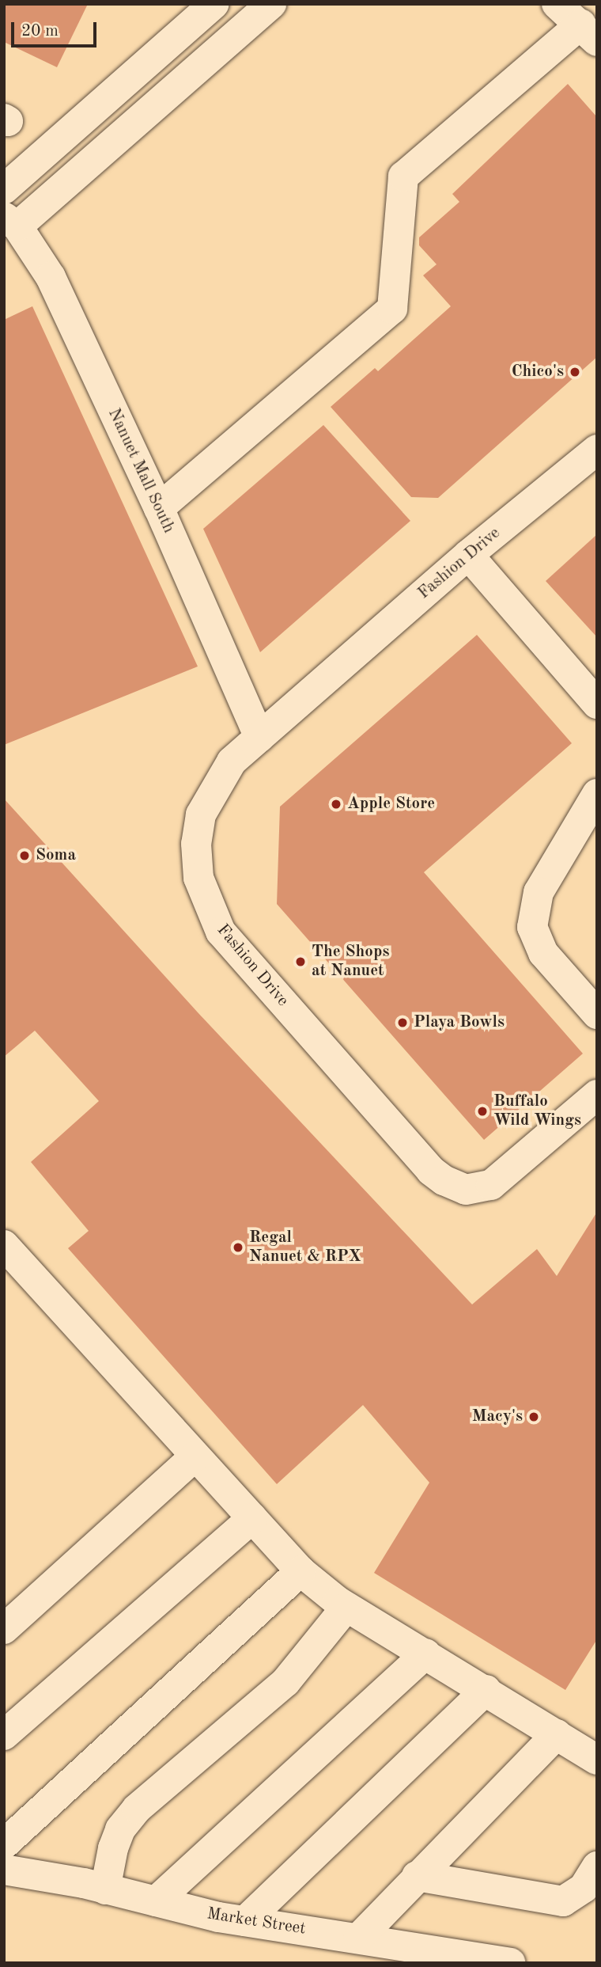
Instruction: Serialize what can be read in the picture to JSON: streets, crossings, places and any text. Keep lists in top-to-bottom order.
{
  "streets": {
    "lane": ["Nanuet Mall South", "Fashion Drive", "Market Street"]
  },
  "crossings": [
    ["Nanuet Mall South", "Fashion Drive"]
  ],
  "places": [
    "Chico's",
    "Apple Store",
    "Soma",
    "The Shops at Nanuet",
    "Playa Bowls",
    "Buffalo Wild Wings",
    "Regal Nanuet & RPX",
    "Macy's"
  ],
  "scale_bar": "20 m"
}
